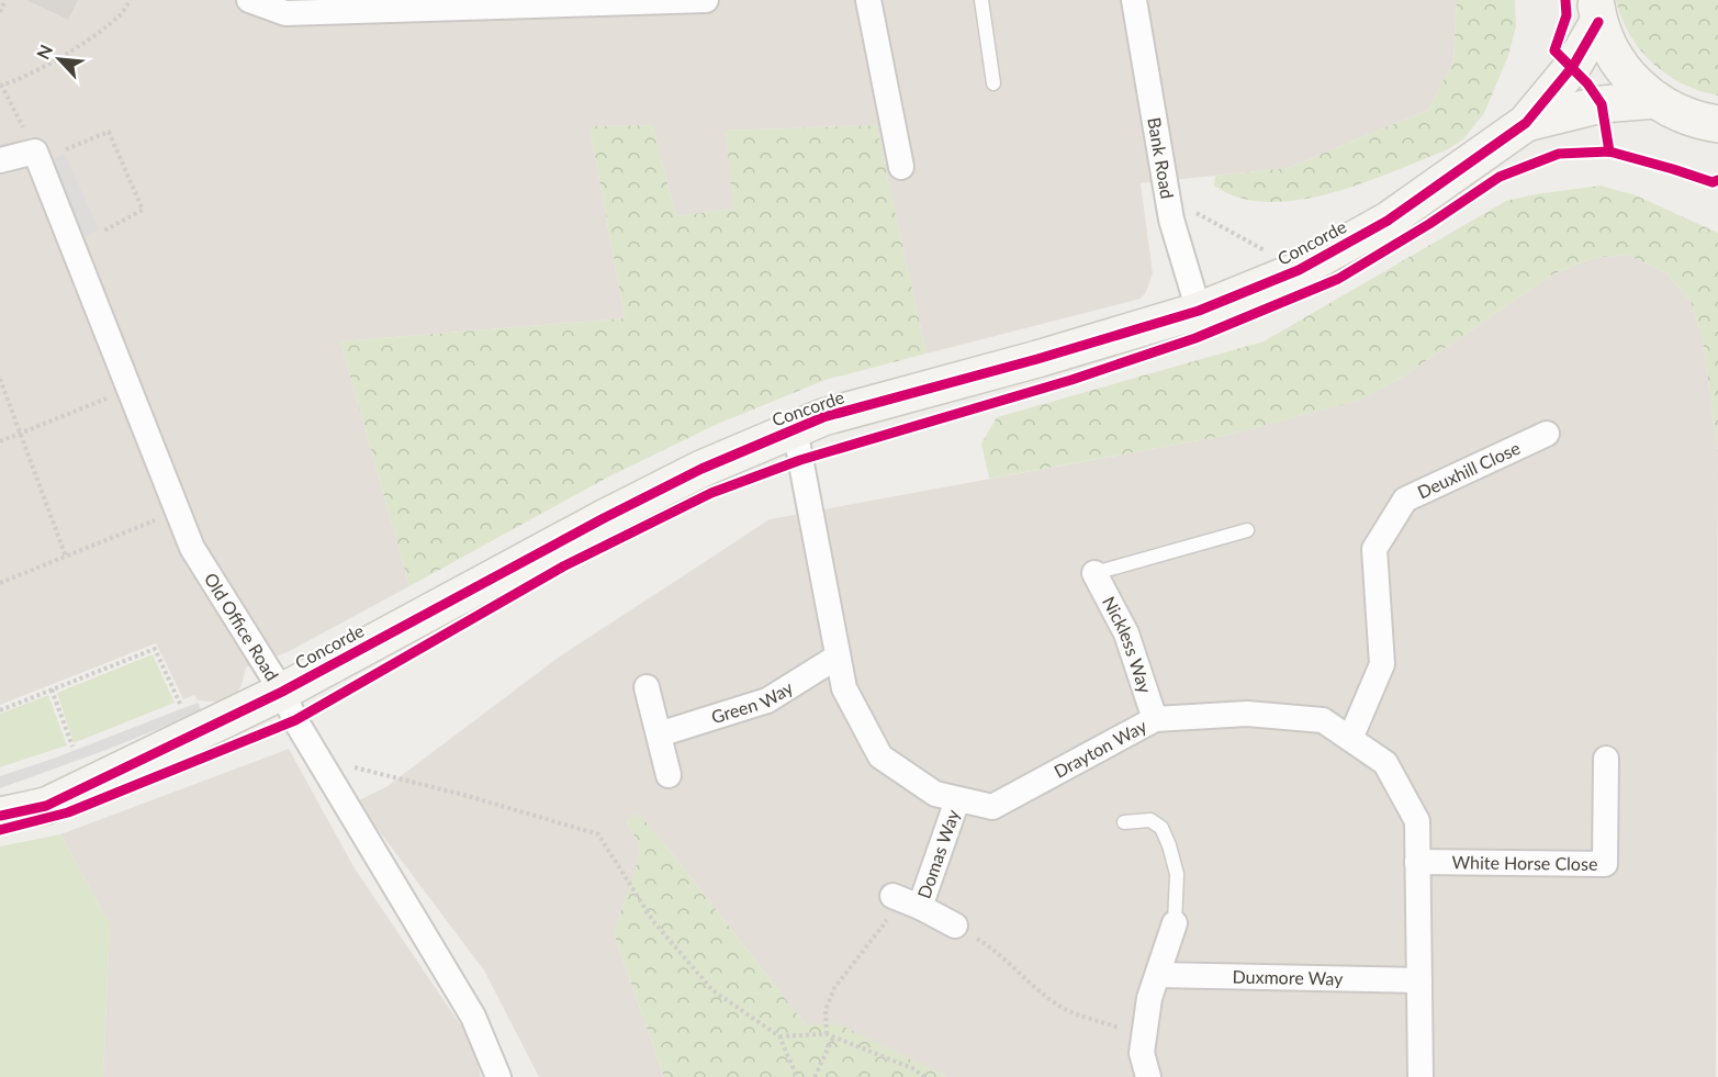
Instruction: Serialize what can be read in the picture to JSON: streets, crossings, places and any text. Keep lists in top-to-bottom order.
{
  "streets": {
    "street": [
      "Bank Road",
      "Concorde",
      "Deuxhill Close",
      "Old Office Road",
      "Nickless Way",
      "Green Way",
      "Drayton Way",
      "Domas Way",
      "White Horse Close",
      "Duxmore Way"
    ]
  },
  "crossings": [
    ["Bank Road", "Concorde"],
    ["Concorde", "Old Office Road"],
    ["Concorde", "Drayton Way"],
    ["Deuxhill Close", "Drayton Way"],
    ["Nickless Way", "Drayton Way"],
    ["Green Way", "Drayton Way"],
    ["Drayton Way", "Domas Way"],
    ["Drayton Way", "White Horse Close"],
    ["Drayton Way", "Duxmore Way"]
  ],
  "north": "top left"
}
